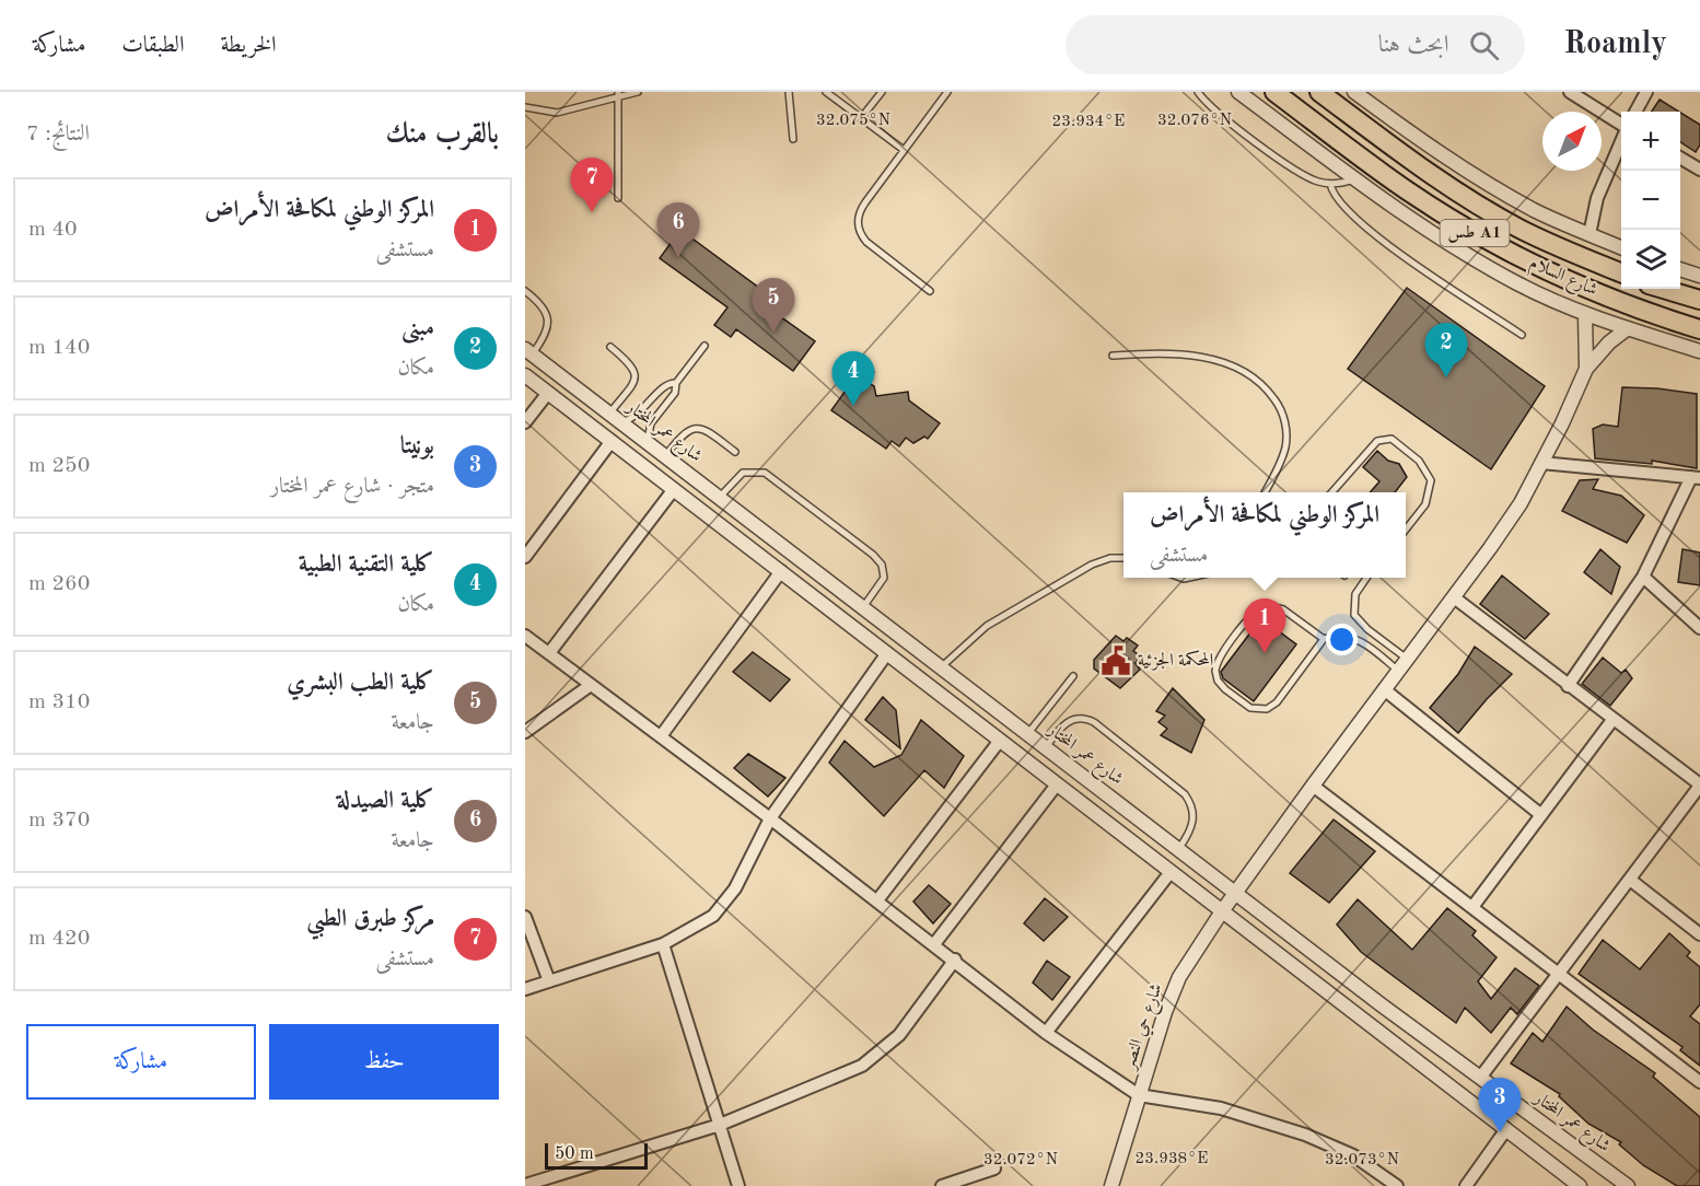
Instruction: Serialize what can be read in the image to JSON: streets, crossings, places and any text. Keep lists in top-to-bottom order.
{
  "streets": {
    "highway": ["طس A1", "شارع السلام"],
    "street": ["شارع عمر المختار", "شارع حي النصر"]
  },
  "crossings": [
    ["شارع عمر المختار", "شارع حي النصر"]
  ],
  "places": {
    "public building": ["المحكمة الجزئية"]
  },
  "scale_bar": "50 m",
  "north": "top right",
  "page": {
    "header": "Roamly",
    "search": "ابحث هنا",
    "nav": ["الخريطة", "الطبقات", "مشاركة"],
    "heading": ["بالقرب منك", "النتائج: 7"],
    "map_buttons": ["+", "−"],
    "pins": [
      "7",
      "6",
      "5",
      "2",
      "4",
      "1",
      "3"
    ],
    "list": [
      {
        "mark": "1",
        "name": "المركز الوطني لمكافحة الأمراض",
        "note": "مستشفى",
        "value": "40 m"
      },
      {
        "mark": "2",
        "name": "مبنى",
        "note": "مكان",
        "value": "140 m"
      },
      {
        "mark": "3",
        "name": "بونيتا",
        "note": "متجر · شارع عمر المختار",
        "value": "250 m"
      },
      {
        "mark": "4",
        "name": "كلية التقنية الطبية",
        "note": "مكان",
        "value": "260 m"
      },
      {
        "mark": "5",
        "name": "كلية الطب البشري",
        "note": "جامعة",
        "value": "310 m"
      },
      {
        "mark": "6",
        "name": "كلية الصيدلة",
        "note": "جامعة",
        "value": "370 m"
      },
      {
        "mark": "7",
        "name": "مركز طبرق الطبي",
        "note": "مستشفى",
        "value": "420 m"
      }
    ],
    "popup": ["المركز الوطني لمكافحة الأمراض", "مستشفى"],
    "buttons": ["حفظ", "مشاركة"],
    "scale": "50 m"
  },
  "coordinates": [
    "32.075°N",
    "32.076°N",
    "23.934°E",
    "23.938°E",
    "32.072°N",
    "32.073°N"
  ]
}
